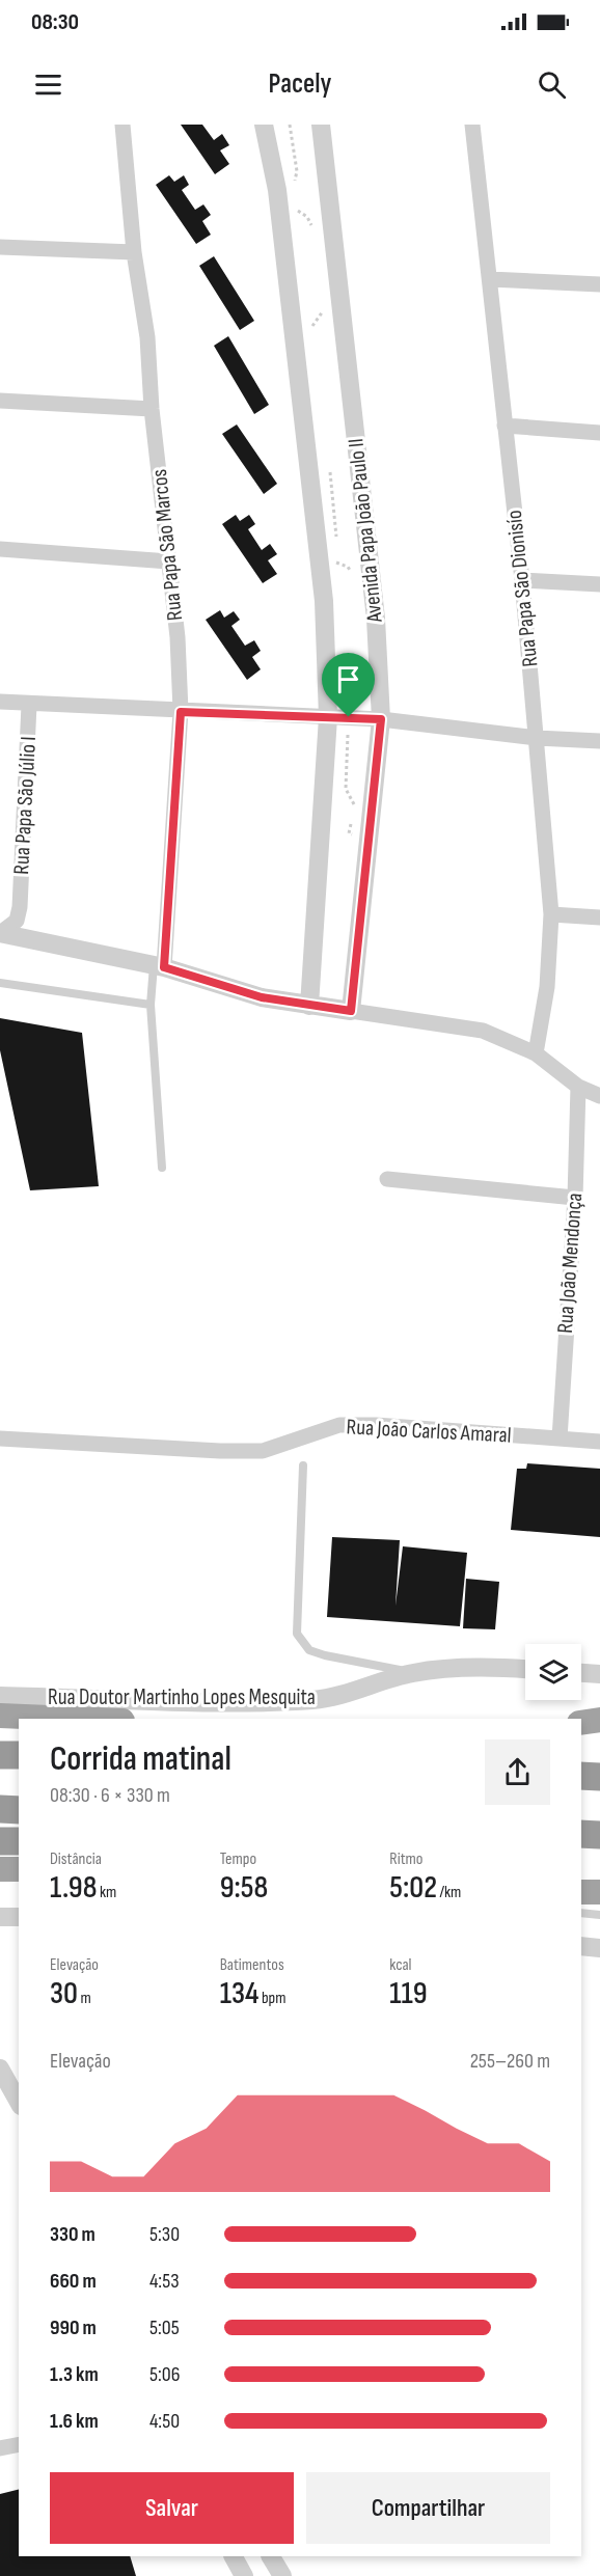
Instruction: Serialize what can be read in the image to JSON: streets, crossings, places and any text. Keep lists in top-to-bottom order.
{
  "streets": {
    "street": [
      "Avenida Papa João Paulo II",
      "Rua Papa São Marcos",
      "Rua Papa São Dionisío",
      "Rua Papa São Júlio I",
      "Rua João Mendonça",
      "Rua João Carlos Amaral",
      "Rua Doutor Martinho Lopes Mesquita"
    ]
  },
  "crossings": [
    ["Rua João Mendonça", "Rua João Carlos Amaral"]
  ],
  "page": {
    "status": "08:30",
    "header": "Pacely",
    "heading": ["Corrida matinal", "08:30 · 6 × 330 m"],
    "stats": [
      ["Distância", "1.98 km"],
      ["Tempo", "9:58"],
      ["Ritmo", "5:02 /km"],
      ["Elevação", "30 m"],
      ["Batimentos", "134 bpm"],
      ["kcal", "119"]
    ],
    "chart": ["Elevação", "255–260 m"],
    "list": [
      {
        "name": "330 m",
        "note": "5:30"
      },
      {
        "name": "660 m",
        "note": "4:53"
      },
      {
        "name": "990 m",
        "note": "5:05"
      },
      {
        "name": "1.3 km",
        "note": "5:06"
      },
      {
        "name": "1.6 km",
        "note": "4:50"
      }
    ],
    "buttons": ["Salvar", "Compartilhar"]
  }
}
